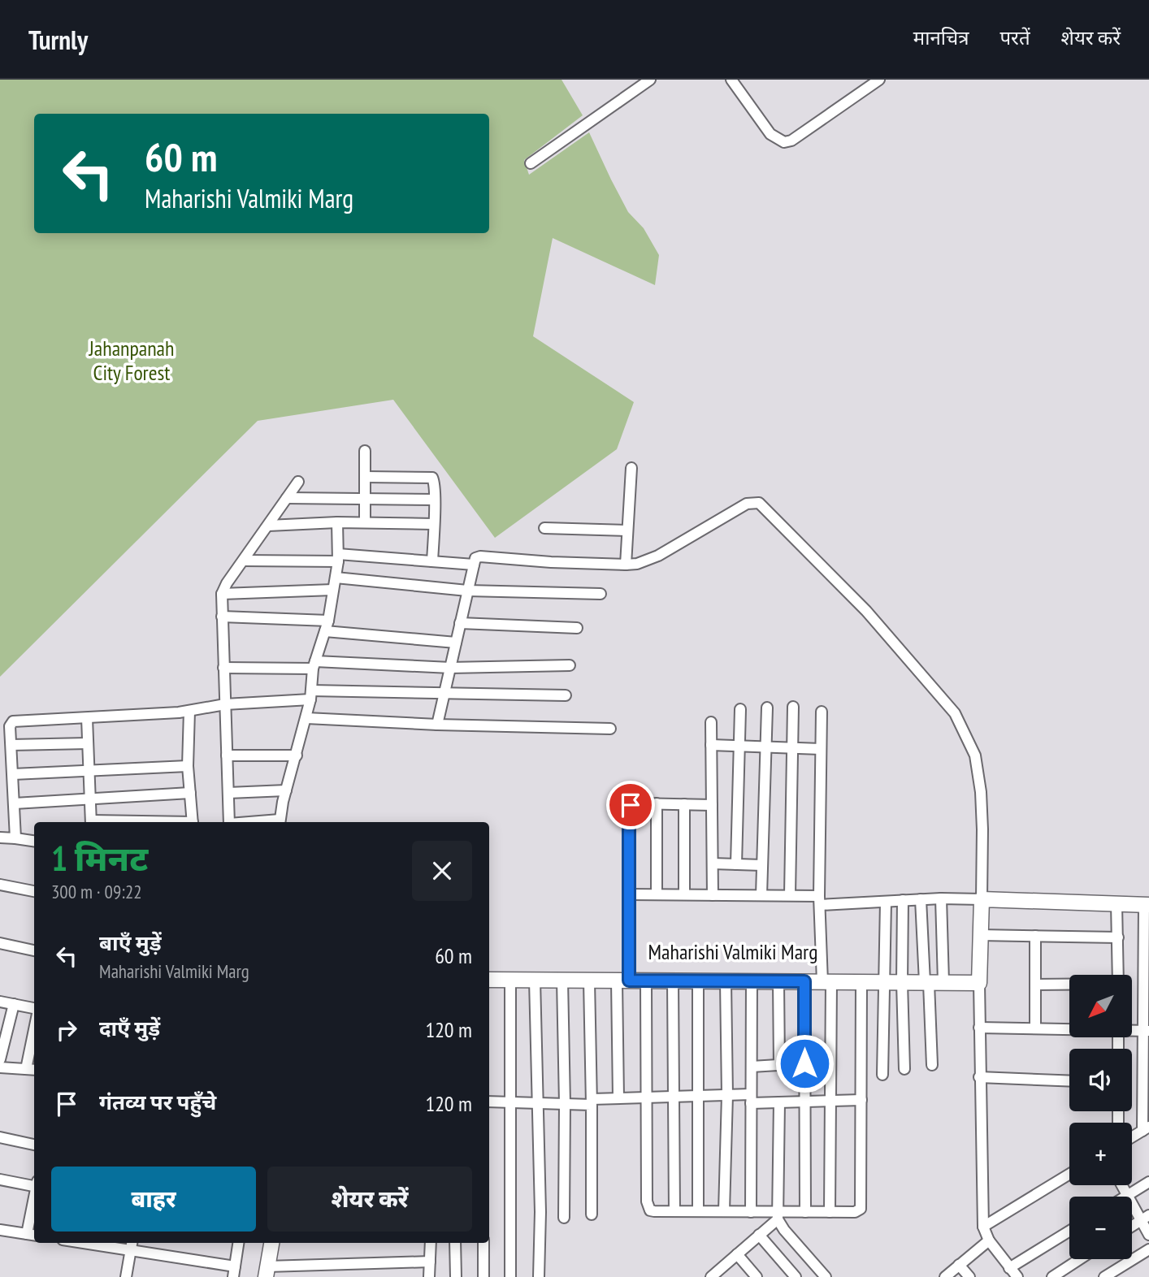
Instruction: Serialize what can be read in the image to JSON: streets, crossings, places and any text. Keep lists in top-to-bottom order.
{
  "streets": {
    "street": ["Maharishi Valmiki Marg"]
  },
  "parks": ["Jahanpanah City Forest"],
  "north": "bottom left",
  "page": {
    "header": "Turnly",
    "nav": ["मानचित्र", "परतें", "शेयर करें"],
    "turn": ["60 m", "Maharishi Valmiki Marg"],
    "heading": ["1 मिनट", "300 m · 09:22"],
    "list": [
      {
        "name": "बाएँ मुड़ें",
        "note": "Maharishi Valmiki Marg",
        "value": "60 m"
      },
      {
        "name": "दाएँ मुड़ें",
        "value": "120 m"
      },
      {
        "name": "गंतव्य पर पहुँचे",
        "value": "120 m"
      }
    ],
    "map_buttons": ["+", "−"],
    "buttons": ["बाहर", "शेयर करें"]
  }
}
